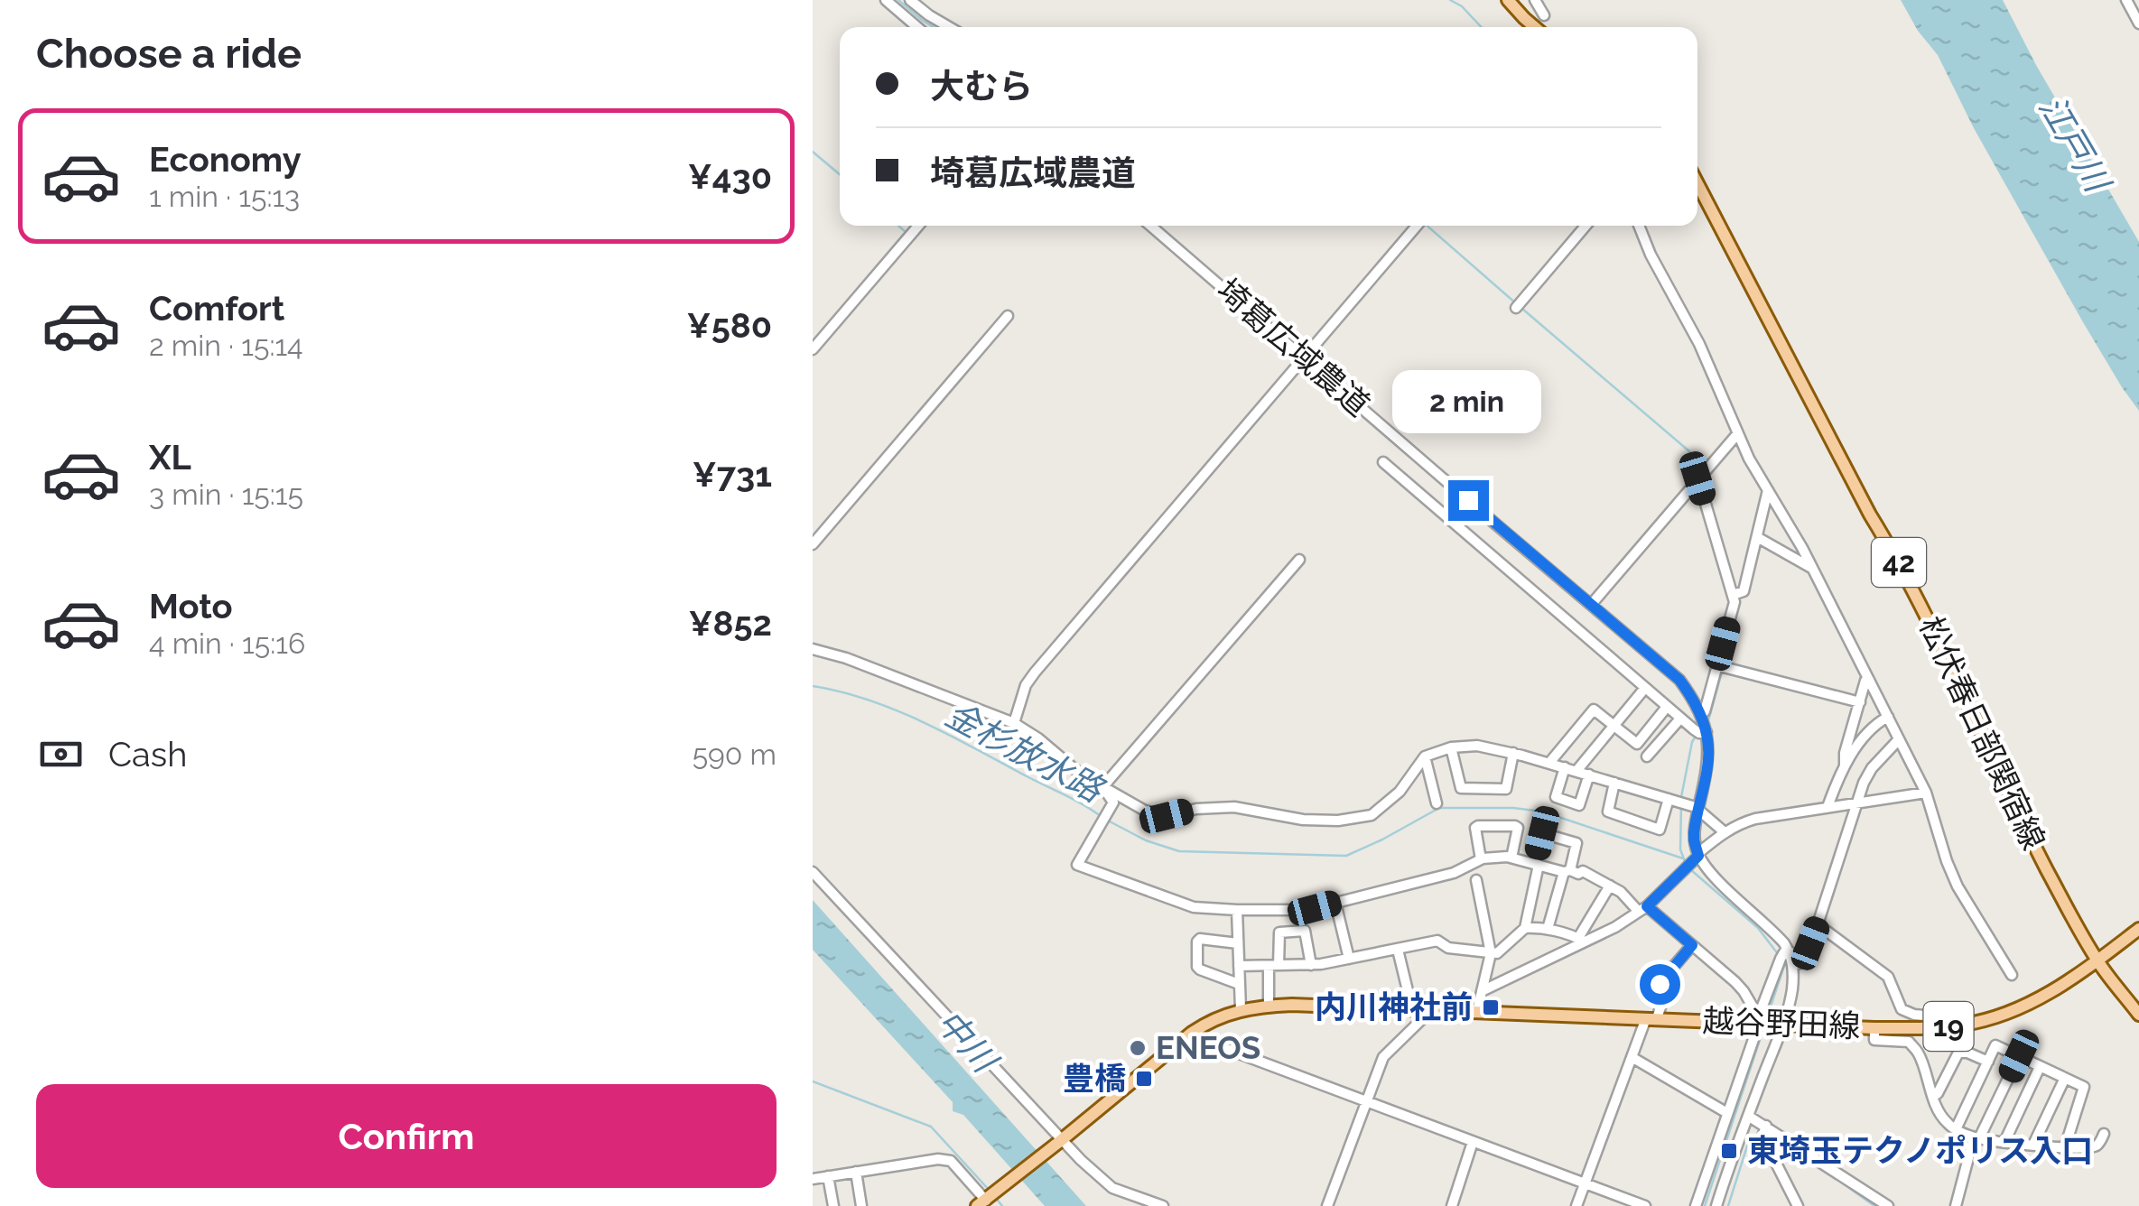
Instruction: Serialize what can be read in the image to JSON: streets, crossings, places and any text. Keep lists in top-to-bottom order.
{
  "streets": {
    "main road": [
      "42",
      "松伏春日部関宿線",
      "越谷野田線",
      "19"
    ],
    "street": ["埼葛広域農道"]
  },
  "crossings": [
    ["松伏春日部関宿線", "越谷野田線"]
  ],
  "water": ["江戸川", "金杉放水路", "中川"],
  "places": {
    "transit": ["内川神社前", "豊橋", "東埼玉テクノポリス入口"],
    "other": ["ENEOS"]
  },
  "page": {
    "heading": "Choose a ride",
    "banner": ["大むら", "埼葛広域農道"],
    "list": [
      {
        "name": "Economy",
        "note": "1 min · 15:13",
        "value": "¥430"
      },
      {
        "name": "Comfort",
        "note": "2 min · 15:14",
        "value": "¥580"
      },
      {
        "name": "XL",
        "note": "3 min · 15:15",
        "value": "¥731"
      },
      {
        "name": "Moto",
        "note": "4 min · 15:16",
        "value": "¥852"
      }
    ],
    "bubble": "2 min",
    "pay": ["Cash", "590 m"],
    "buttons": "Confirm"
  }
}
